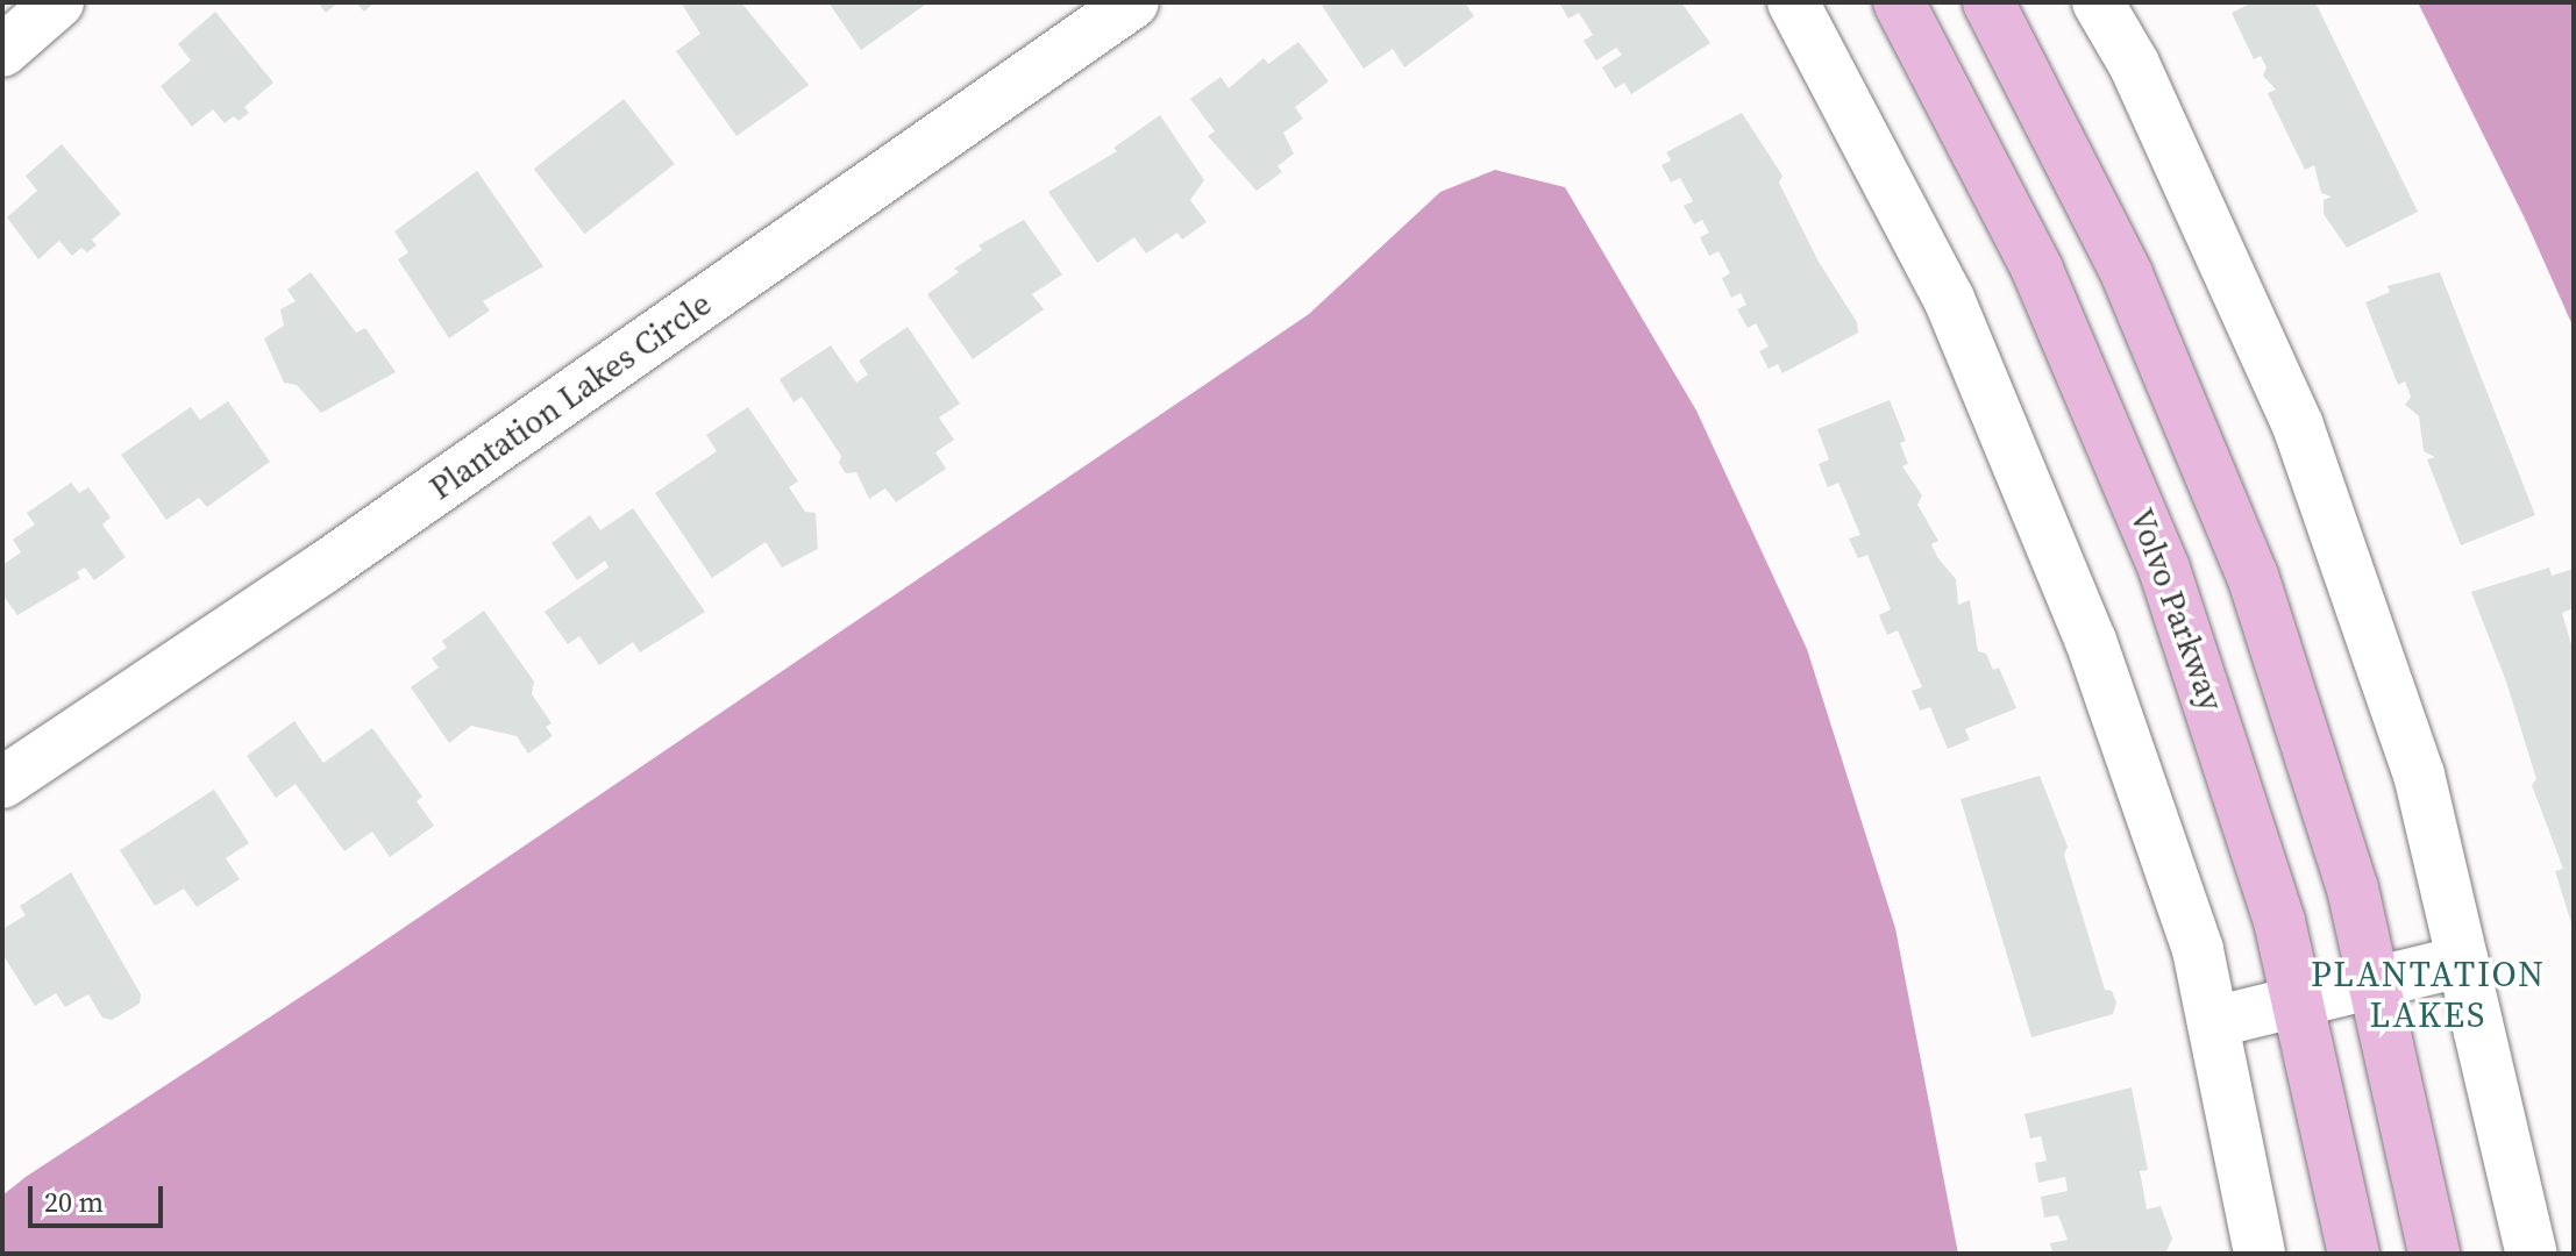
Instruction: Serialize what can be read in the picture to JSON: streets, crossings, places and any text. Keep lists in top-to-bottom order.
{
  "streets": {
    "main road": ["Volvo Parkway"],
    "street": ["Plantation Lakes Circle"]
  },
  "districts": ["PLANTATION LAKES"],
  "scale_bar": "20 m"
}
